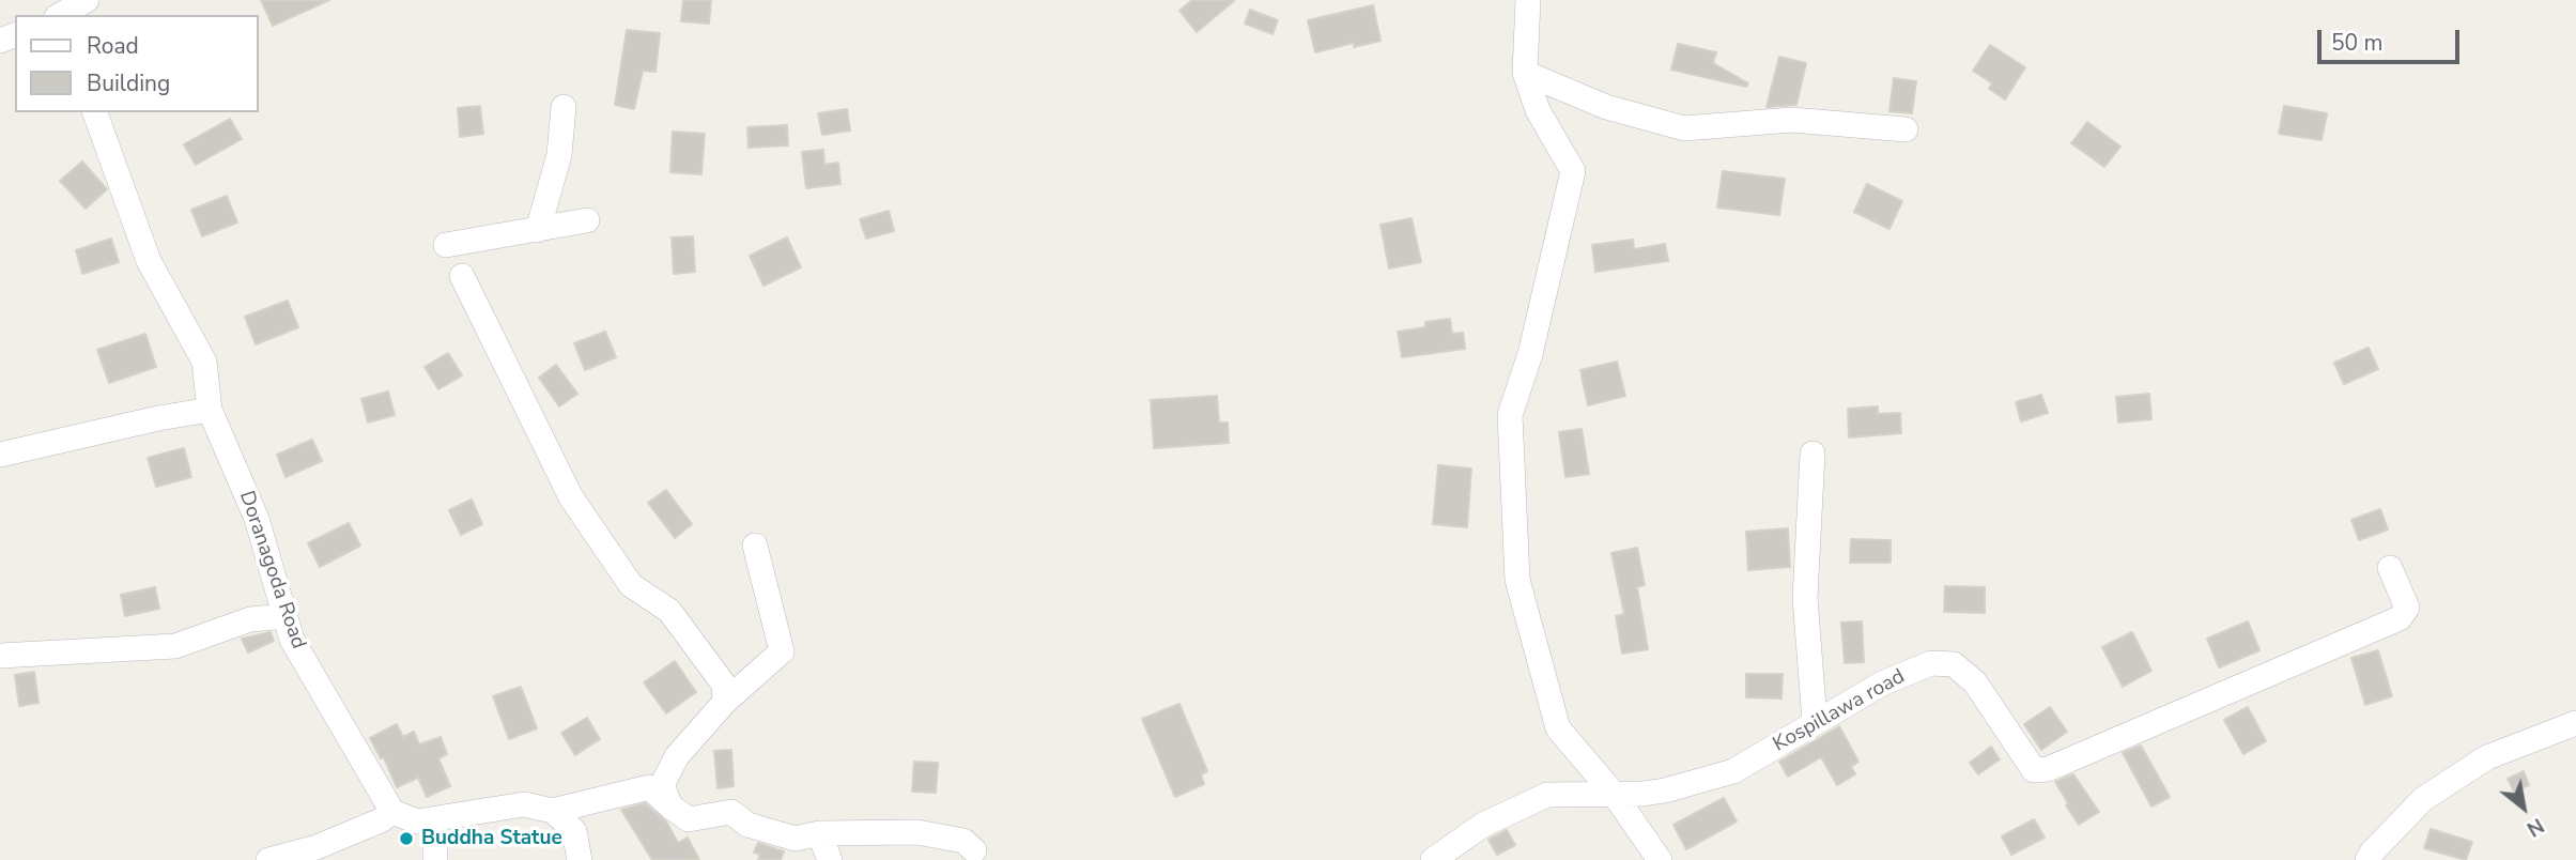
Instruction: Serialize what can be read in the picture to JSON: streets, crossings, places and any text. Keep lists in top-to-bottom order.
{
  "streets": {
    "street": ["Doranagoda Road", "Kospillawa road"]
  },
  "places": ["Buddha Statue"],
  "legend": ["Road", "Building"],
  "scale_bar": "50 m",
  "north": "bottom right"
}
